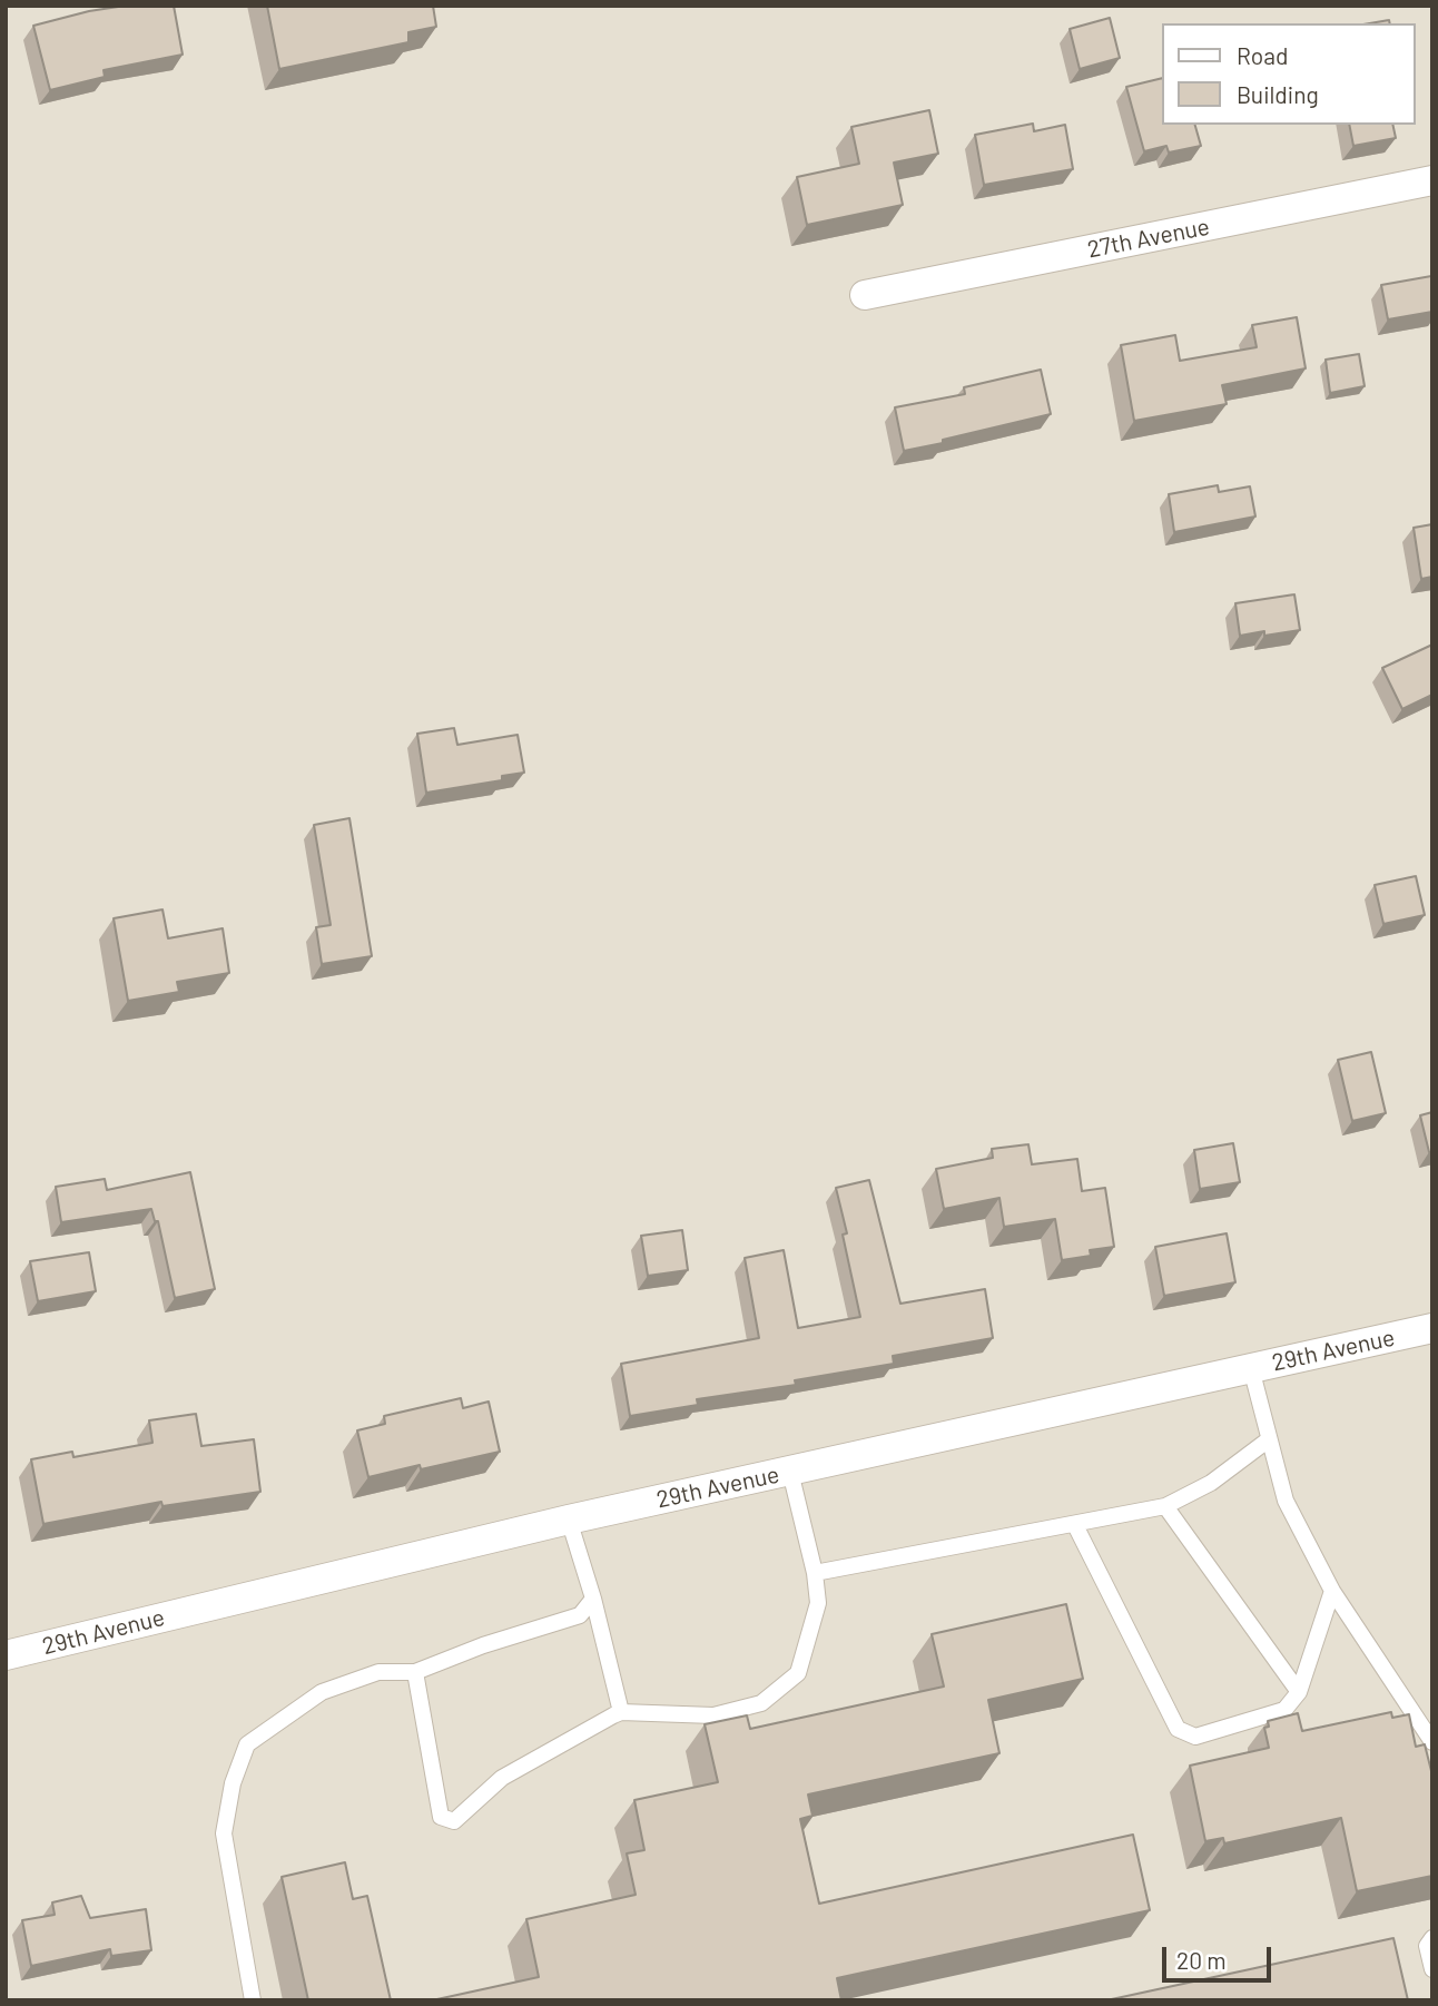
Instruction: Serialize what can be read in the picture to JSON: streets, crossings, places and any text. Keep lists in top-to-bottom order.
{
  "streets": {
    "street": ["27th Avenue", "29th Avenue"]
  },
  "legend": ["Road", "Building"],
  "scale_bar": "20 m"
}
